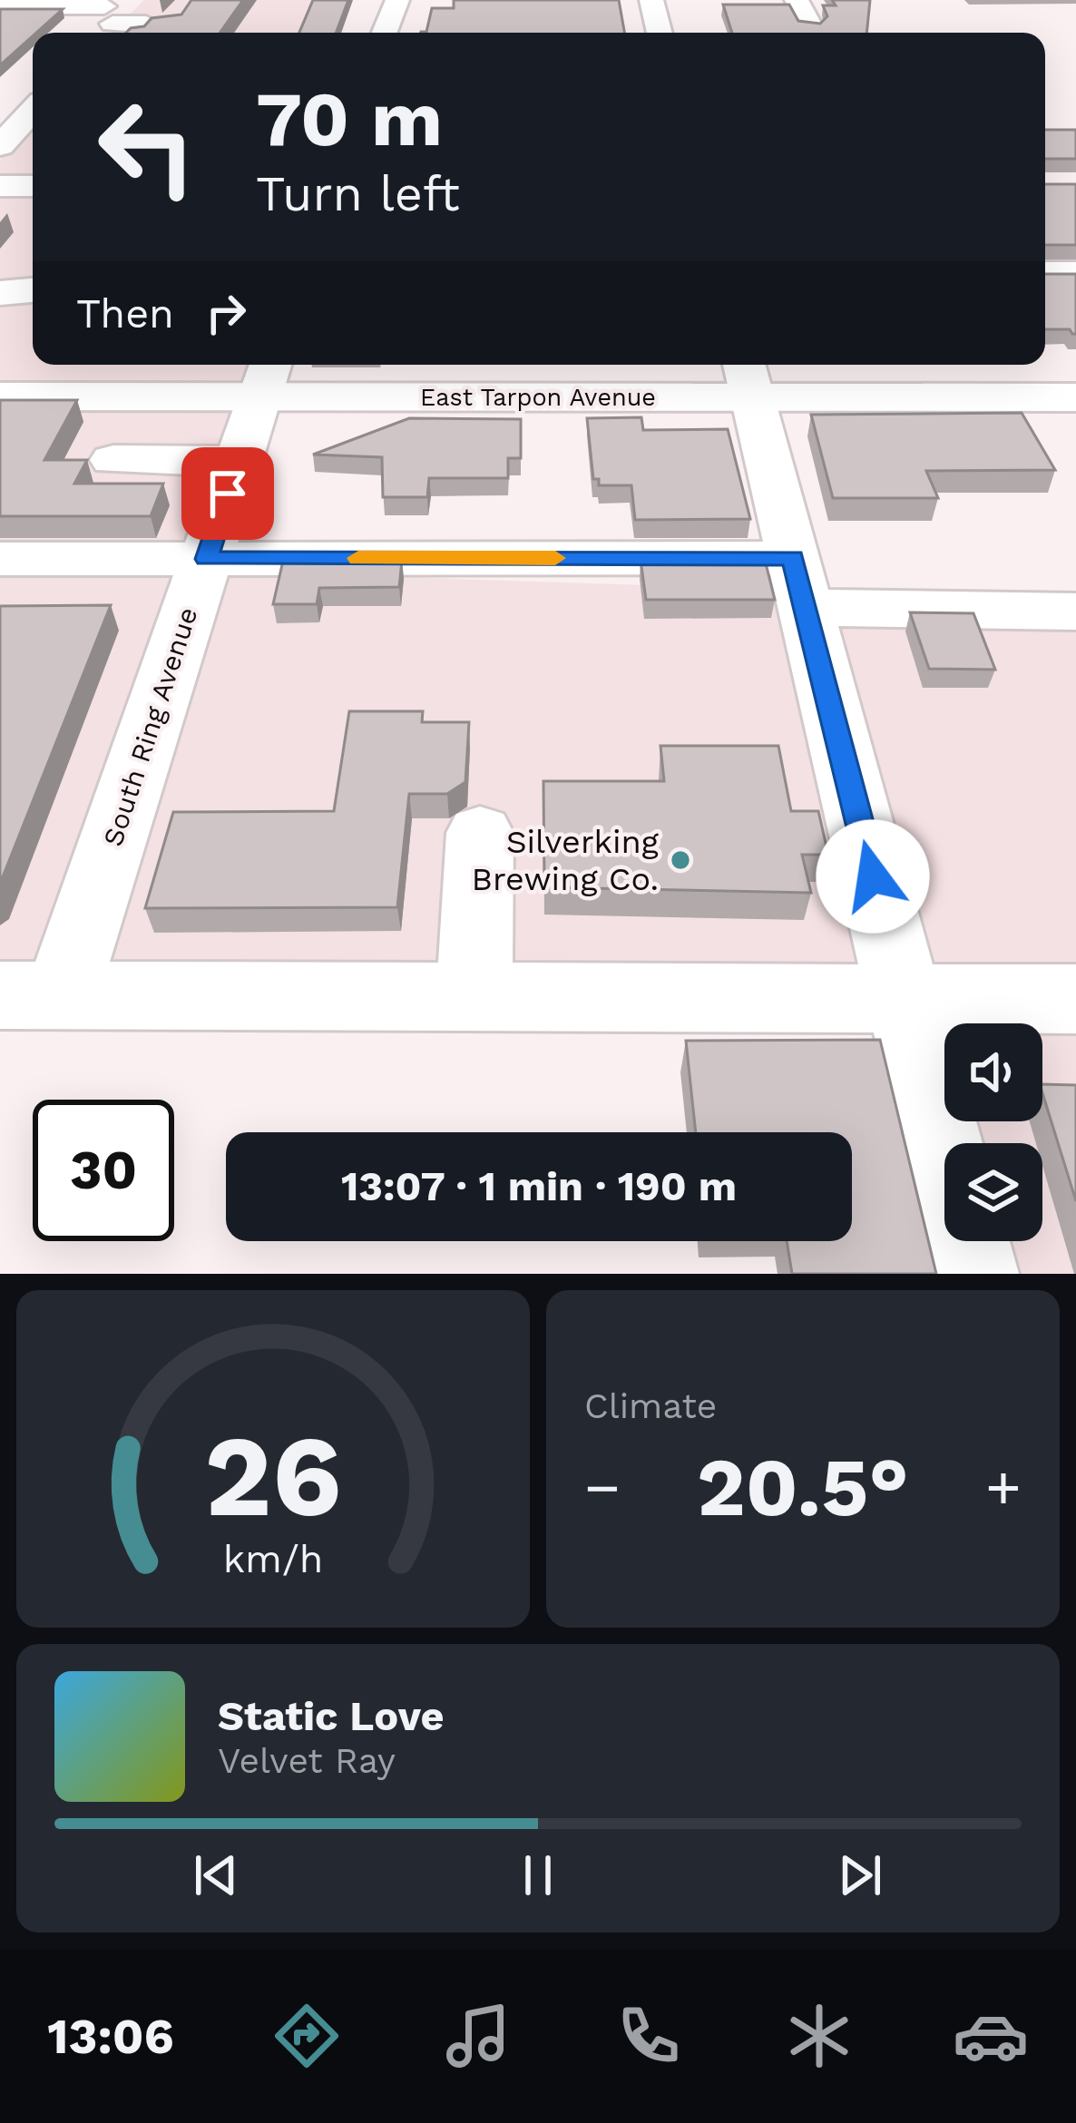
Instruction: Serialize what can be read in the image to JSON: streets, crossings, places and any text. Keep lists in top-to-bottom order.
{
  "streets": {
    "main road": ["East Tarpon Avenue"],
    "street": ["South Ring Avenue"]
  },
  "crossings": [
    ["East Tarpon Avenue", "South Ring Avenue"]
  ],
  "places": ["Silverking Brewing Co."],
  "page": {
    "turn": ["70 m", "Turn left"],
    "then": "Then",
    "limit": "30",
    "trip": "13:07 · 1 min · 190 m",
    "tile": "Climate",
    "heat": ["−", "20.5°", "+"],
    "song": ["Static Love", "Velvet Ray"],
    "tabs": "13:06",
    "gauge": ["26", "km/h"]
  }
}
